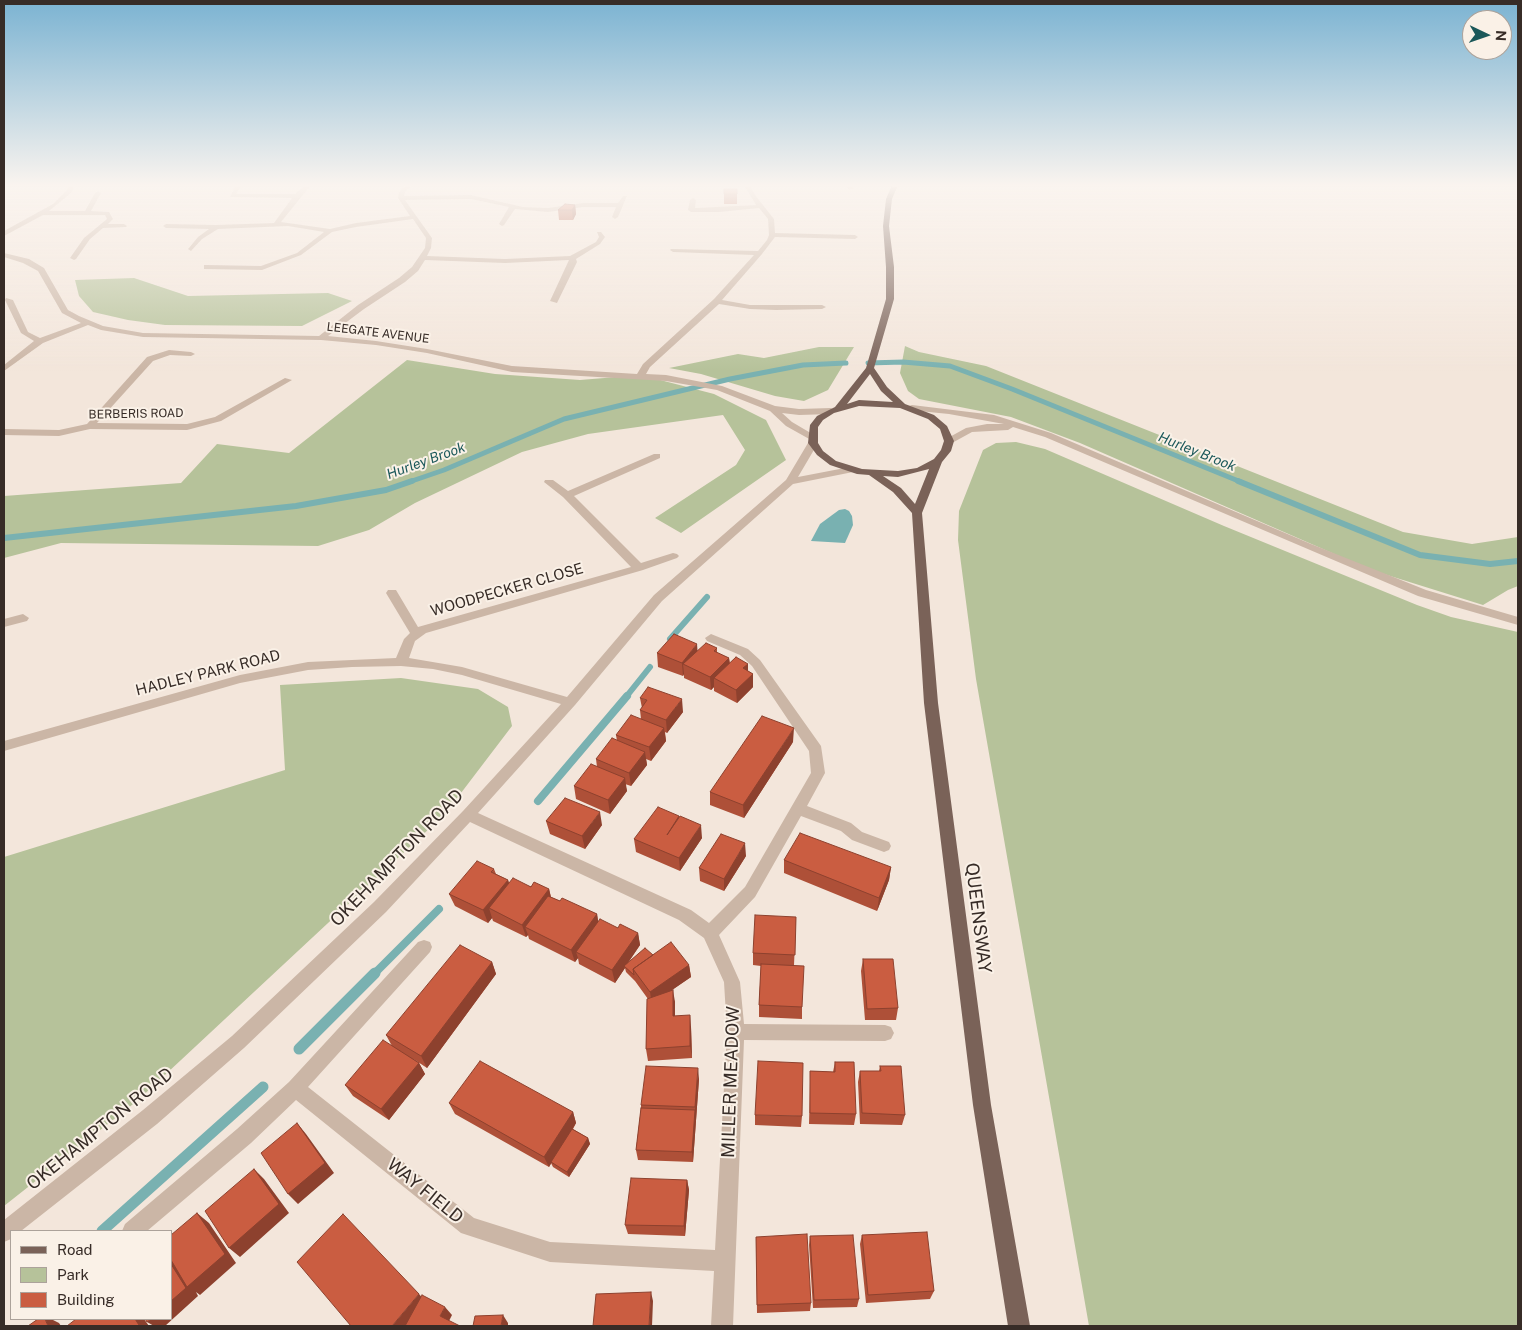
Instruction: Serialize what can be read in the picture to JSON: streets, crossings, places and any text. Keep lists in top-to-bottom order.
{
  "streets": {
    "main road": ["QUEENSWAY"],
    "street": [
      "LEEGATE AVENUE",
      "BERBERIS ROAD",
      "WOODPECKER CLOSE",
      "HADLEY PARK ROAD",
      "OKEHAMPTON ROAD",
      "MILLER MEADOW",
      "WAY FIELD"
    ]
  },
  "crossings": [
    ["LEEGATE AVENUE", "OKEHAMPTON ROAD"],
    ["WOODPECKER CLOSE", "HADLEY PARK ROAD"],
    ["HADLEY PARK ROAD", "OKEHAMPTON ROAD"],
    ["MILLER MEADOW", "WAY FIELD"]
  ],
  "water": ["Hurley Brook"],
  "legend": ["Road", "Park", "Building"],
  "north": "right"
}
